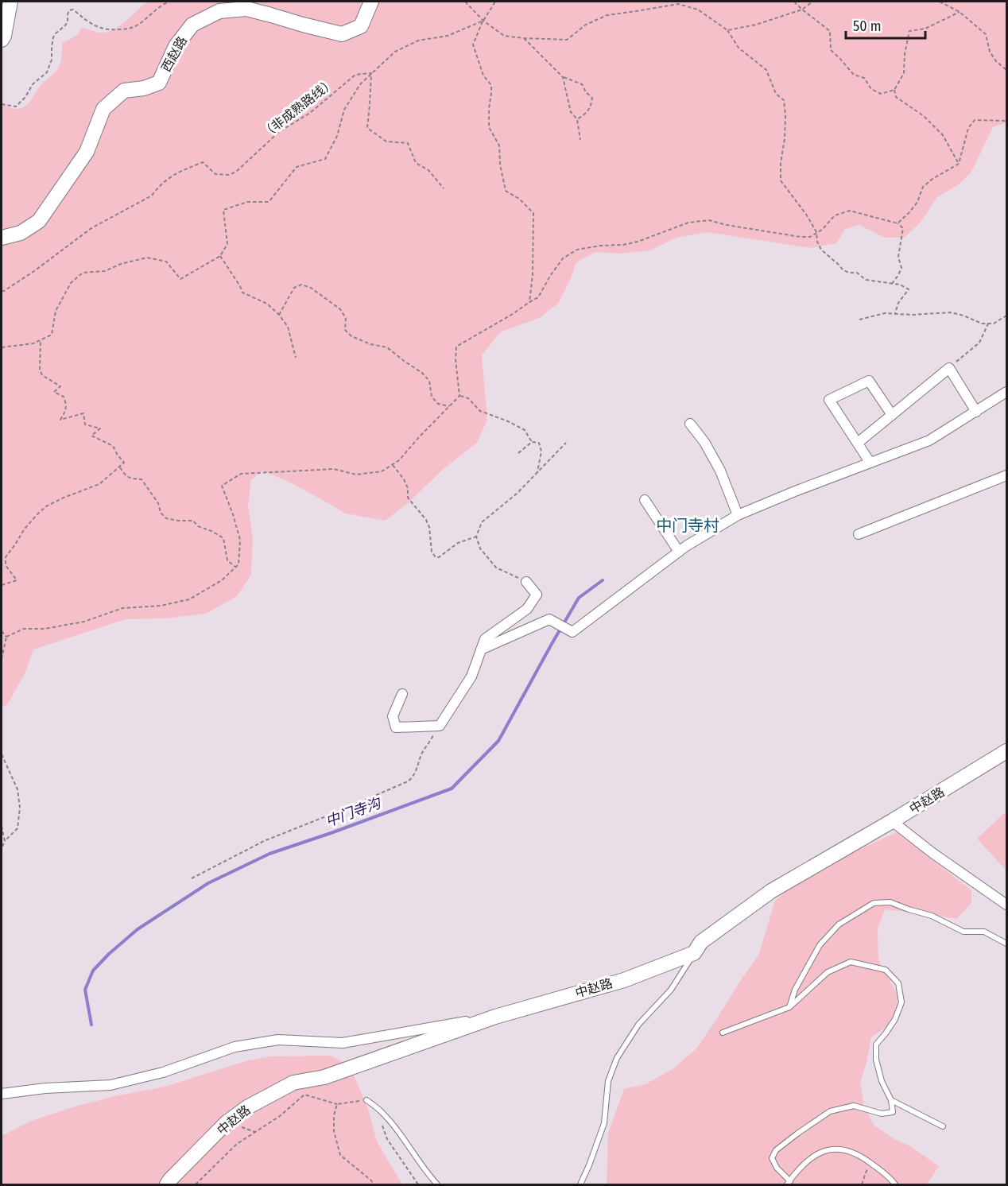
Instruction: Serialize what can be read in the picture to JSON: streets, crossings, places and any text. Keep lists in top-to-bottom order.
{
  "streets": {
    "street": ["西赵路", "中赵路"],
    "path": ["（非成熟路线）"]
  },
  "districts": ["中门寺村"],
  "water": ["中门寺沟"],
  "scale_bar": "50 m"
}
